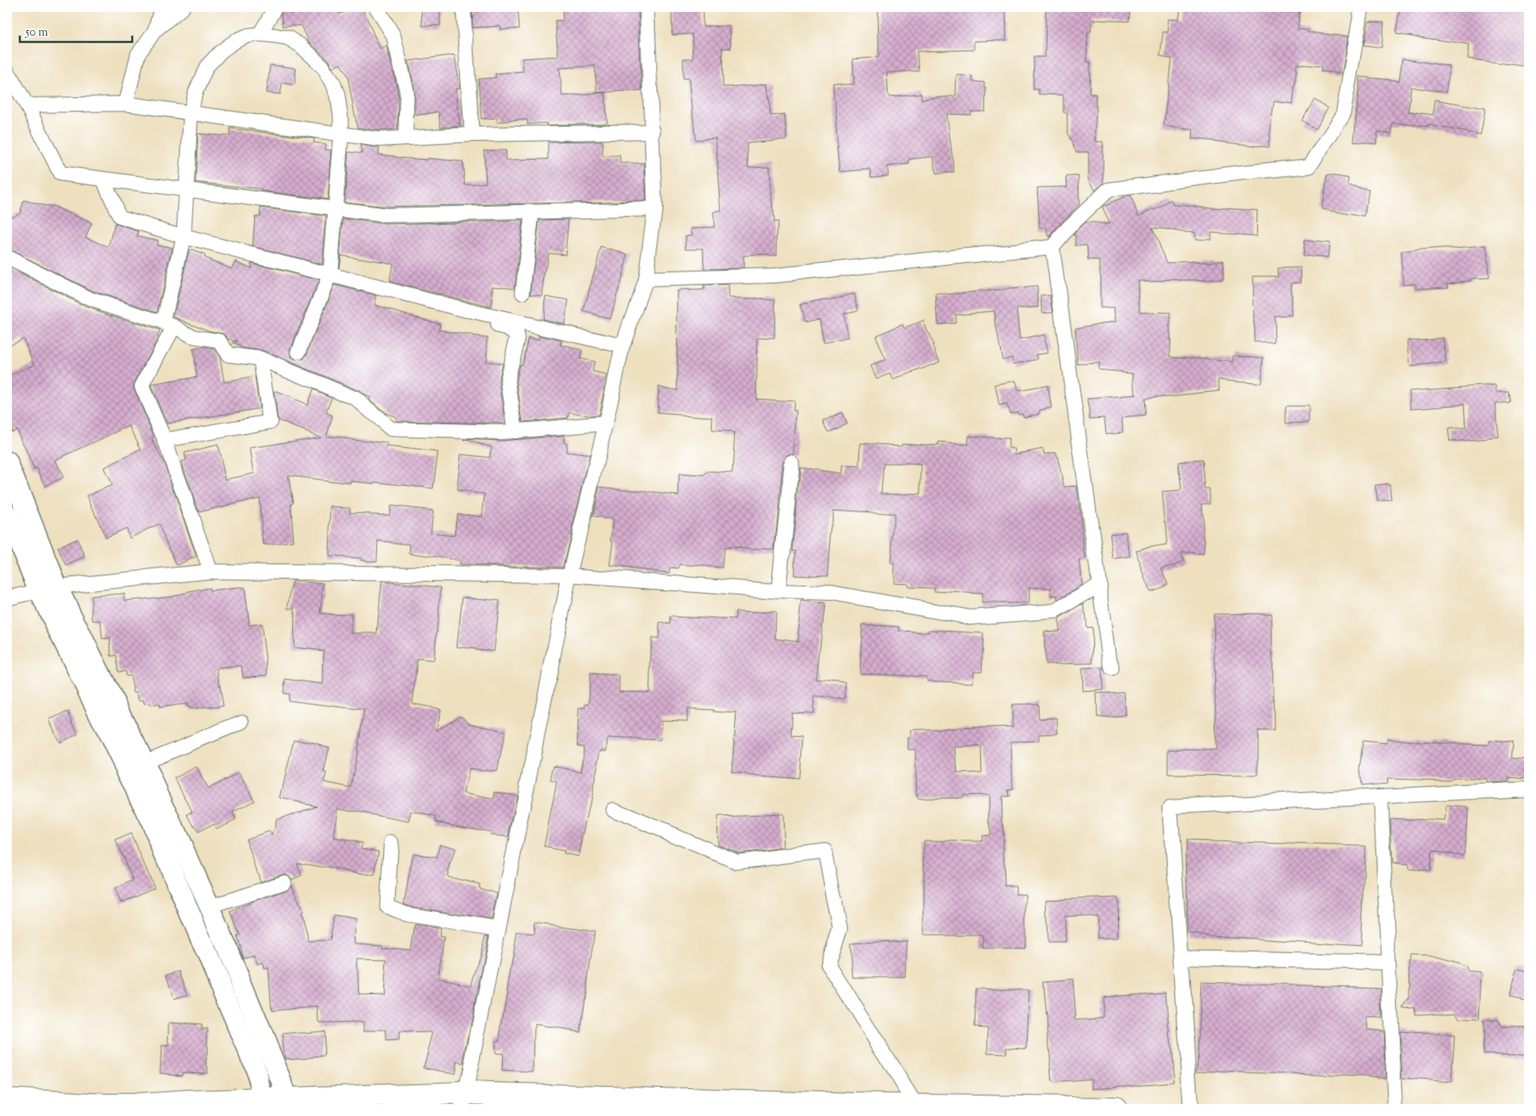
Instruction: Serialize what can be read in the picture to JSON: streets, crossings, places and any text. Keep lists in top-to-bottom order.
{
  "scale_bar": "50 m"
}
